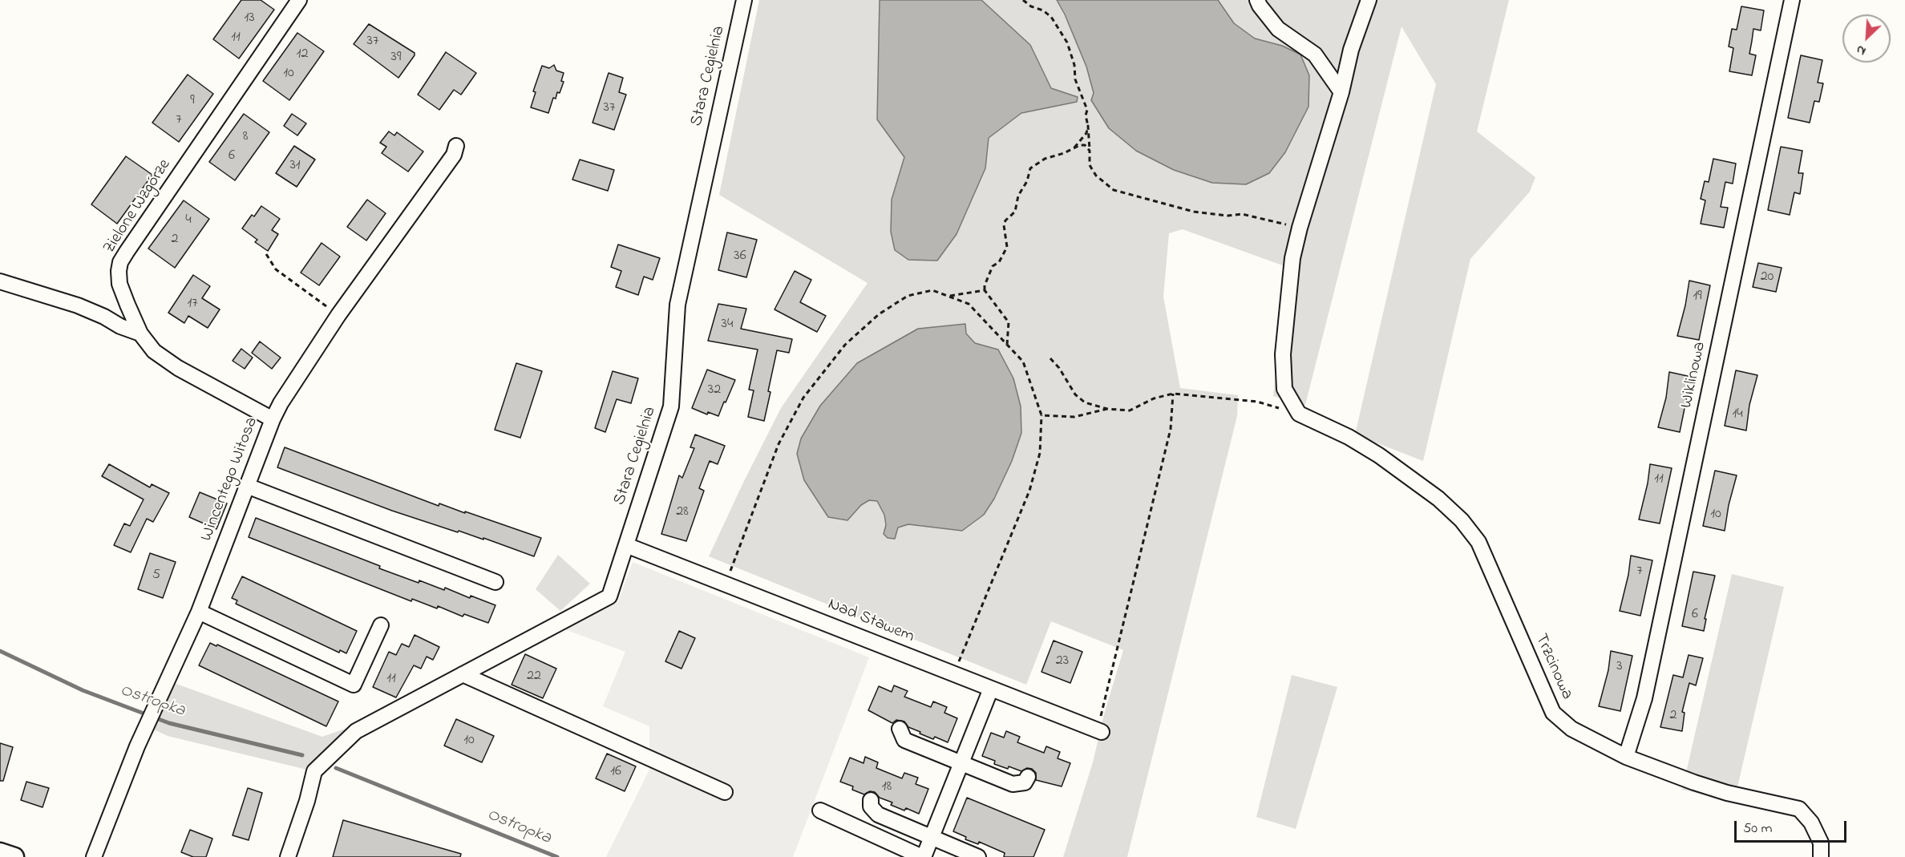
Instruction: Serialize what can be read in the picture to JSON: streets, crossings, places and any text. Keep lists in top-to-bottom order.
{
  "streets": {
    "street": [
      "Stara Cegielnia",
      "Zielone Wzgórze",
      "Wiklinowa",
      "Wincentego Witosa",
      "Nad Stawem",
      "Trzcinowa"
    ]
  },
  "crossings": [
    ["Stara Cegielnia", "Nad Stawem"],
    ["Zielone Wzgórze", "Wincentego Witosa"],
    ["Wiklinowa", "Trzcinowa"]
  ],
  "water": ["Ostropka"],
  "house_numbers": [
    "13",
    "11",
    "37",
    "12",
    "39",
    "10",
    "9",
    "37",
    "7",
    "8",
    "6",
    "31",
    "4",
    "2",
    "36",
    "20",
    "19",
    "17",
    "34",
    "32",
    "14",
    "11",
    "28",
    "10",
    "7",
    "5",
    "6",
    "23",
    "3",
    "22",
    "11",
    "2",
    "10",
    "16",
    "18"
  ],
  "scale_bar": "50 m",
  "north": "bottom left"
}
